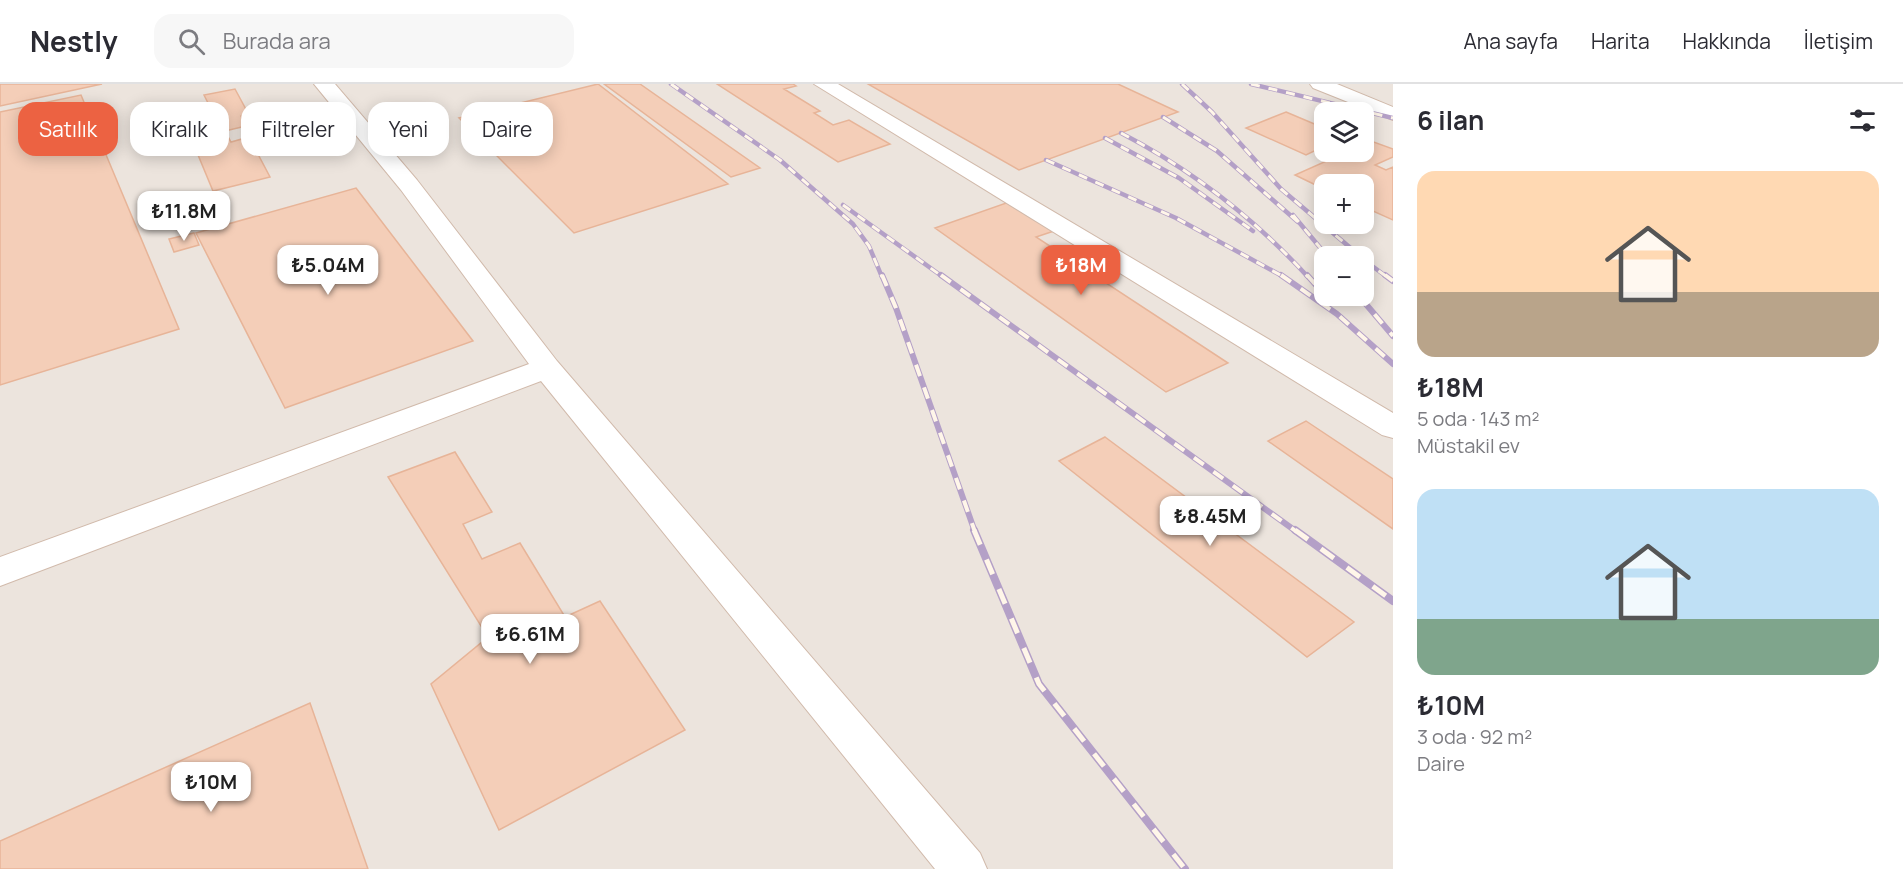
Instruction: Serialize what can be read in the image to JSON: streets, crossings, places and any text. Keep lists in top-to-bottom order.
{
  "page": {
    "header": "Nestly",
    "search": "Burada ara",
    "nav": [
      "Ana sayfa",
      "Harita",
      "Hakkında",
      "İletişim"
    ],
    "heading": "6 ilan",
    "map_buttons": ["+", "−"],
    "chip": [
      "Satılık",
      "Kiralık",
      "Filtreler",
      "Yeni",
      "Daire"
    ],
    "list": [
      {
        "name": "₺18M",
        "note": "5 oda · 143 m² · Müstakil ev"
      },
      {
        "name": "₺10M",
        "note": "3 oda · 92 m² · Daire"
      }
    ],
    "price": [
      "₺11.8M",
      "₺5.04M",
      "₺18M",
      "₺8.45M",
      "₺6.61M",
      "₺10M"
    ]
  }
}
